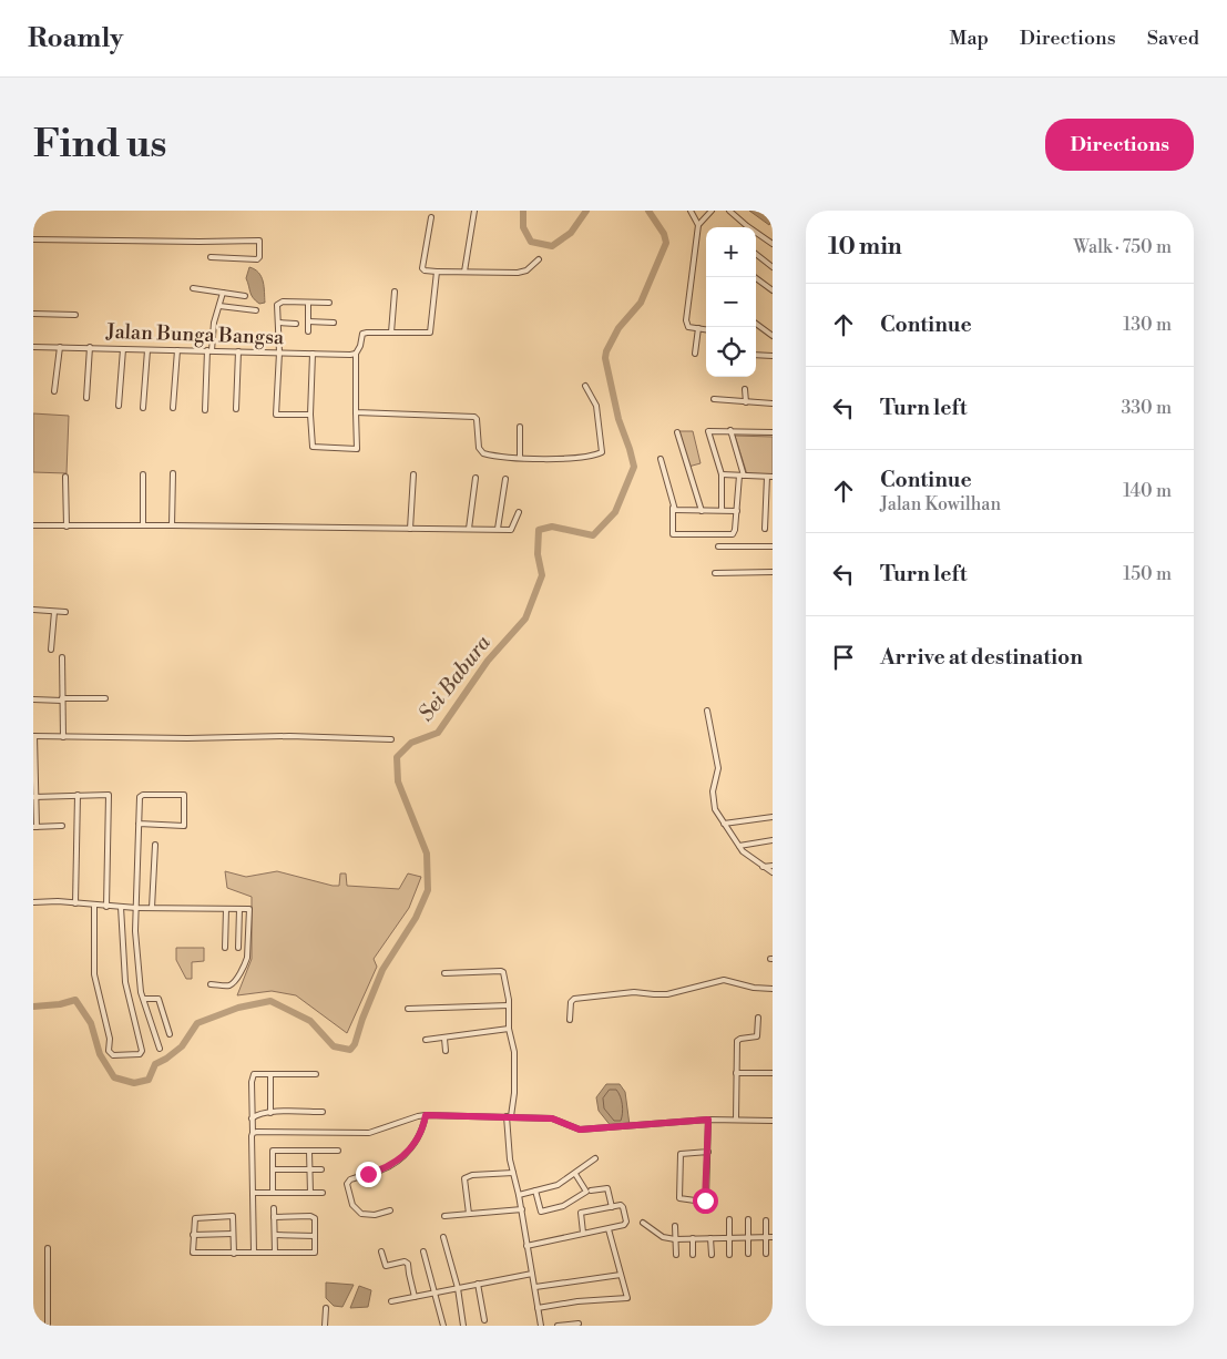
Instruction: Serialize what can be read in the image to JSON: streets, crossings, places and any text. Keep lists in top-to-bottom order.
{
  "streets": {
    "street": ["Jalan Bunga Bangsa"]
  },
  "water": ["Sei Babura"],
  "page": {
    "header": "Roamly",
    "nav": ["Map", "Directions", "Saved"],
    "buttons": "Directions",
    "title": "Find us",
    "heading": ["10 min", "Walk · 750 m"],
    "map_buttons": ["+", "−"],
    "list": [
      ["Continue", "130 m"],
      ["Turn left", "330 m"],
      ["Continue", "Jalan Kowilhan", "140 m"],
      ["Turn left", "150 m"],
      "Arrive at destination"
    ]
  }
}
